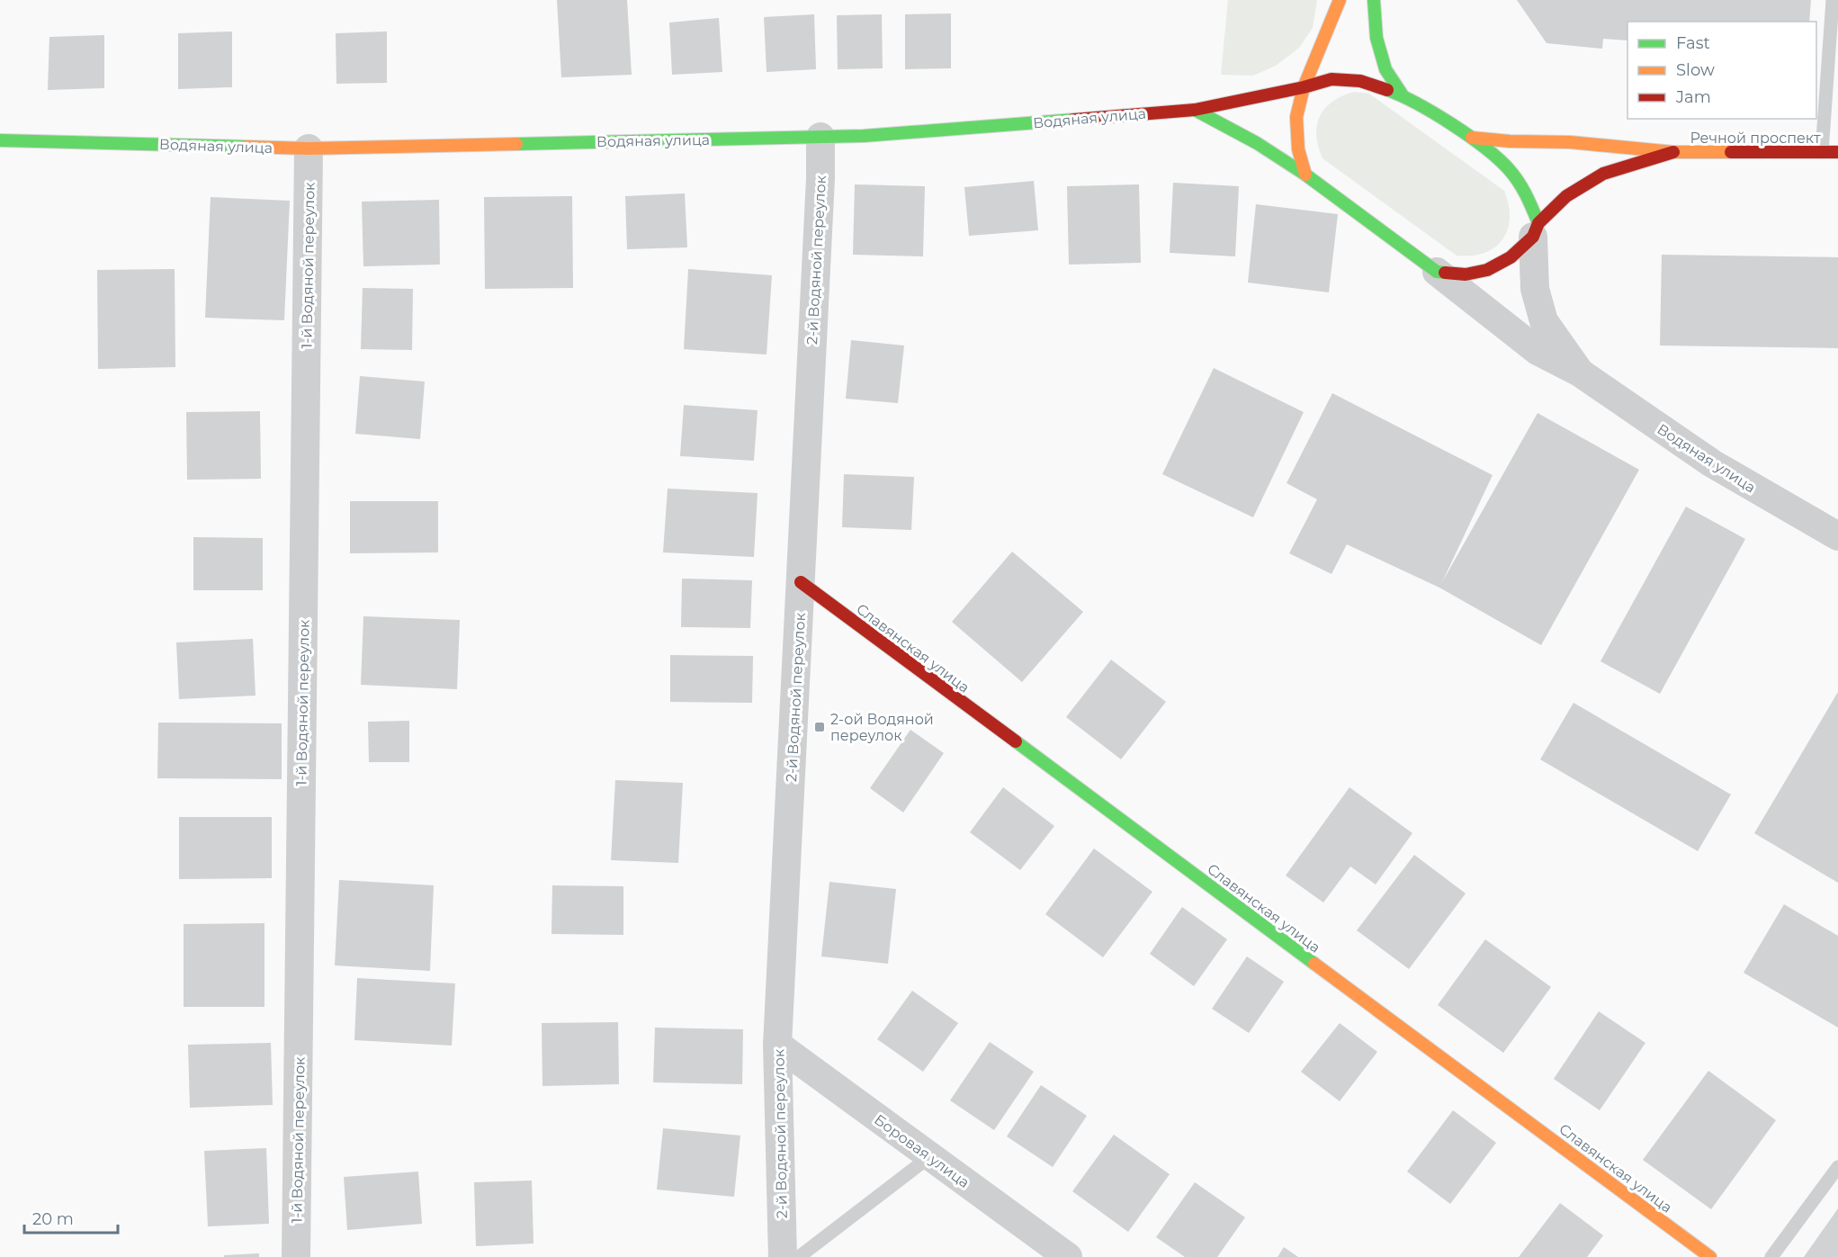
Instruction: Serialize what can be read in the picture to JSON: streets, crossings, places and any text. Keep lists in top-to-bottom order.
{
  "streets": {
    "street": [
      "Водяная улица",
      "Речной проспект",
      "2-й Водяной переулок",
      "1-й Водяной переулок",
      "Славянская улица",
      "Боровая улица"
    ]
  },
  "crossings": [
    ["Водяная улица", "2-й Водяной переулок"],
    ["Водяная улица", "1-й Водяной переулок"],
    ["2-й Водяной переулок", "Славянская улица"],
    ["2-й Водяной переулок", "Боровая улица"]
  ],
  "places": {
    "transit": ["2-ой Водяной переулок"]
  },
  "legend": ["Fast", "Slow", "Jam"],
  "scale_bar": "20 m"
}
